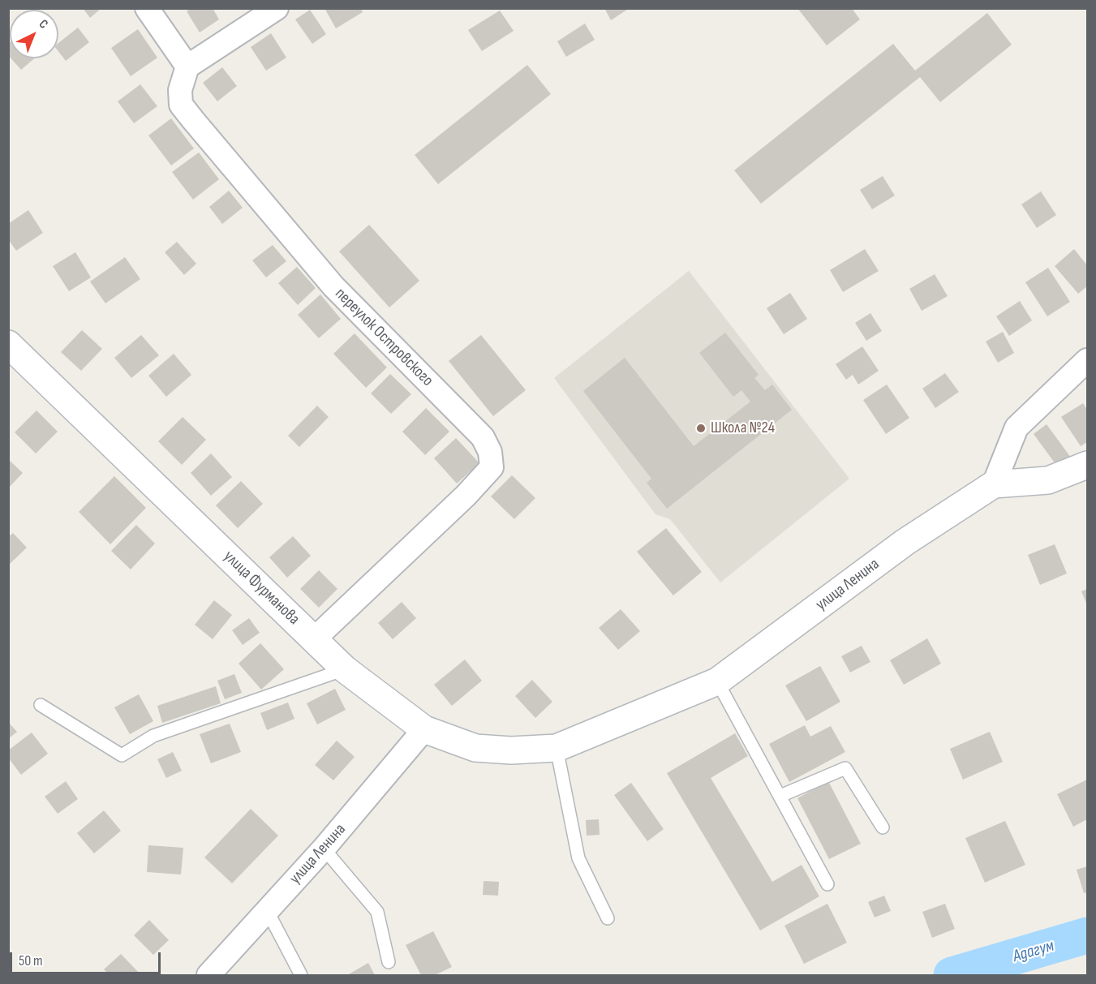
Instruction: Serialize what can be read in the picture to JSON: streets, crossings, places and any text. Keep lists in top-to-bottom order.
{
  "streets": {
    "main road": ["улица Ленина", "улица Фурманова"],
    "street": ["переулок Островского"]
  },
  "crossings": [
    ["переулок Островского", "улица Фурманова"],
    ["улица Ленина", "улица Фурманова"]
  ],
  "water": ["Адагум"],
  "places": ["Школа №24"],
  "scale_bar": "50 m",
  "north": "top right"
}
